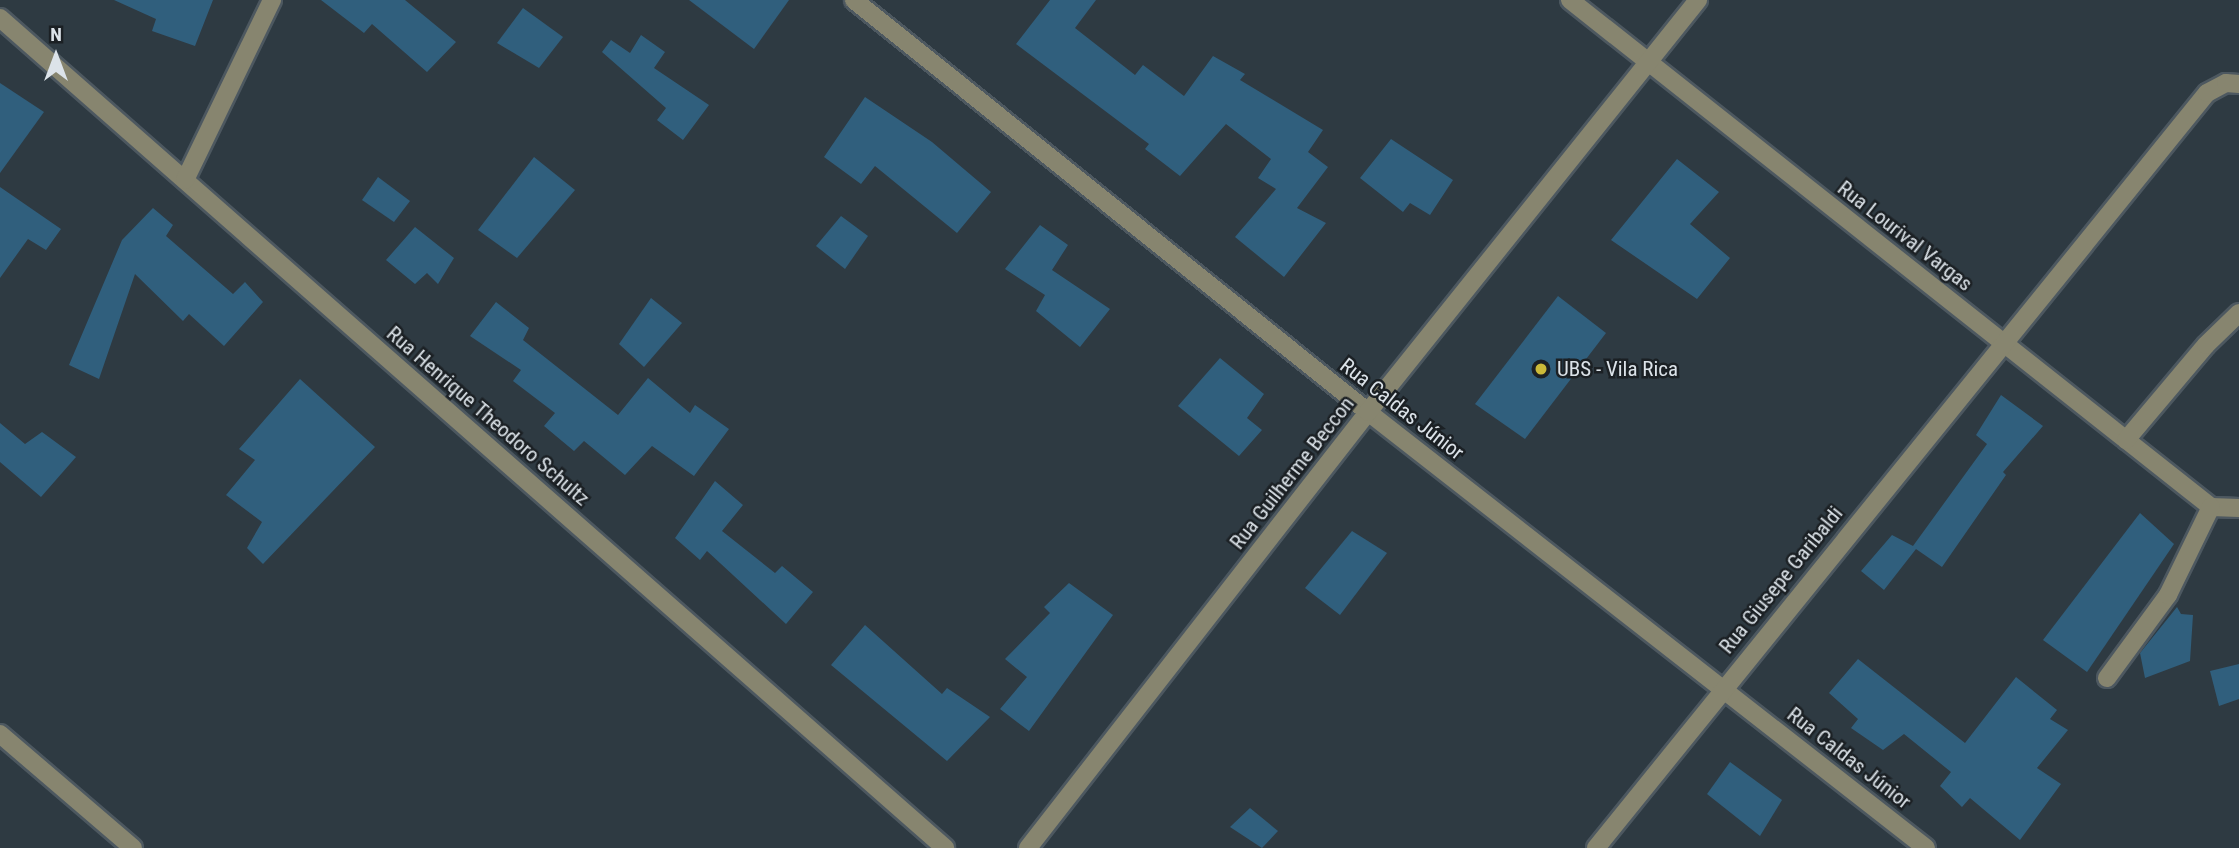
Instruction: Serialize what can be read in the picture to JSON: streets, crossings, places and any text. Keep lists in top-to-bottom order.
{
  "streets": {
    "street": [
      "Rua Lourival Vargas",
      "Rua Caldas Júnior",
      "Rua Henrique Theodoro Schultz",
      "Rua Guilherme Beccon",
      "Rua Giusepe Garibaldi"
    ]
  },
  "crossings": [
    ["Rua Lourival Vargas", "Rua Guilherme Beccon"],
    ["Rua Lourival Vargas", "Rua Giusepe Garibaldi"],
    ["Rua Caldas Júnior", "Rua Guilherme Beccon"],
    ["Rua Caldas Júnior", "Rua Giusepe Garibaldi"]
  ],
  "places": ["UBS - Vila Rica"],
  "north": "top"
}
